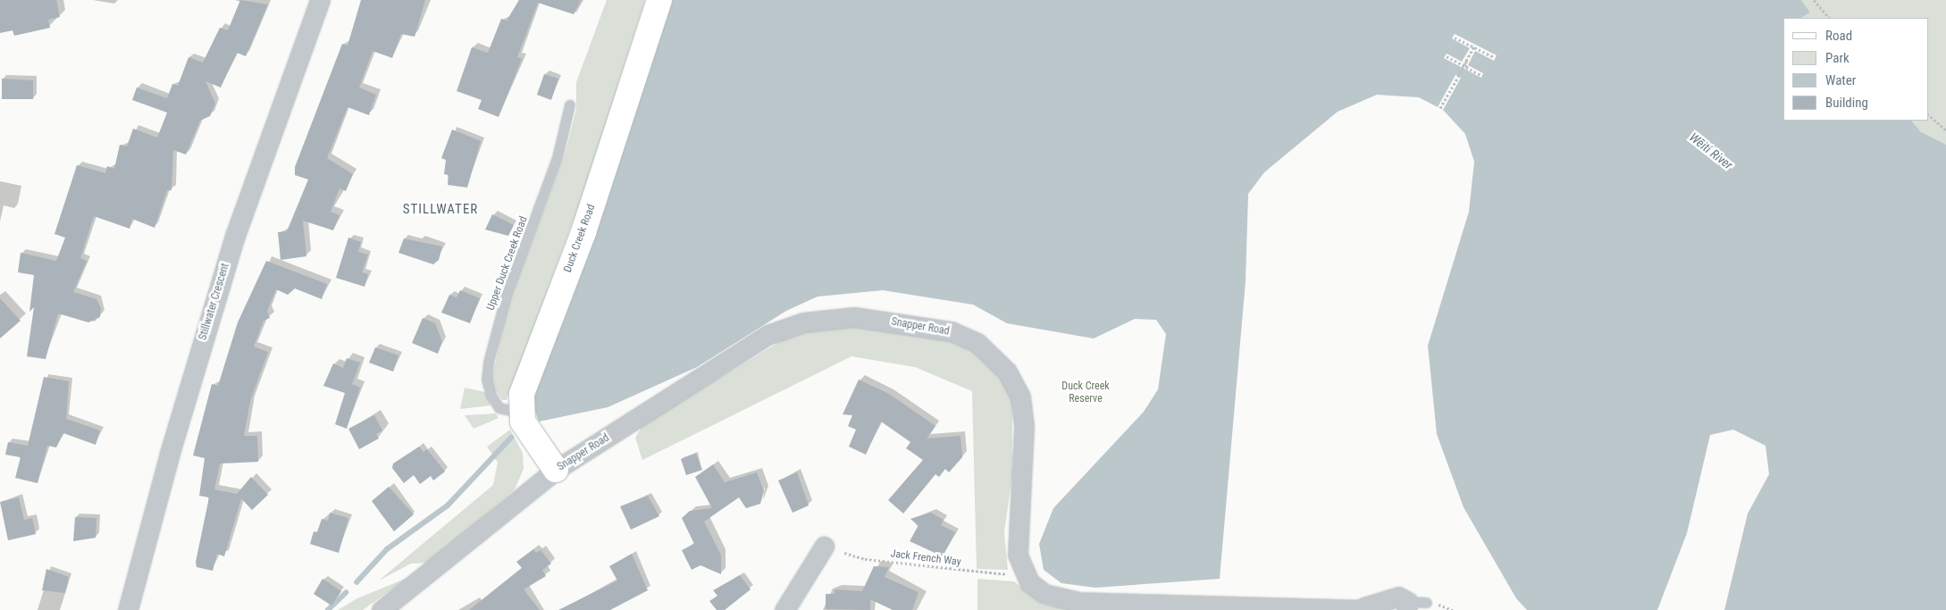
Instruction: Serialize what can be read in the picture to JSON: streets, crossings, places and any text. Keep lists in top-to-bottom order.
{
  "streets": {
    "street": ["Duck Creek Road", "Stillwater Crescent", "Snapper Road"],
    "lane": ["Upper Duck Creek Road"],
    "path": ["Jack French Way"]
  },
  "crossings": [
    ["Duck Creek Road", "Upper Duck Creek Road"]
  ],
  "districts": ["STILLWATER"],
  "water": ["Wēiti River"],
  "parks": ["Duck Creek Reserve"],
  "legend": [
    "Road",
    "Park",
    "Water",
    "Building"
  ]
}
